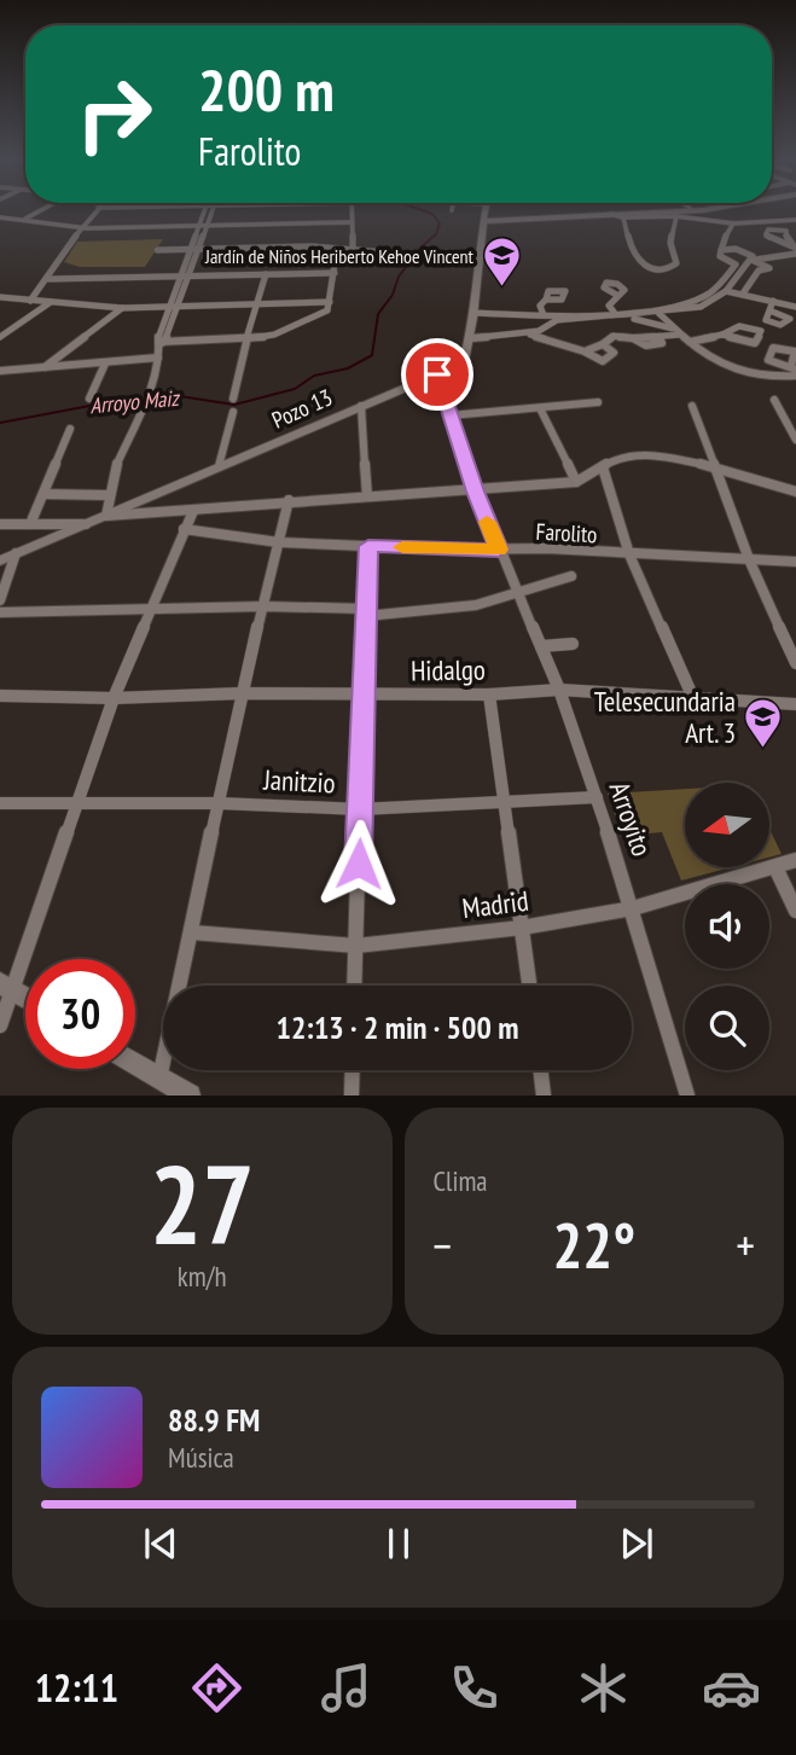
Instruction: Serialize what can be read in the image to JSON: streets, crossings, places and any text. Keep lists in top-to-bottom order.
{
  "streets": {
    "main road": ["Pozo 13"],
    "street": [
      "Farolito",
      "Hidalgo",
      "Janitzio",
      "Arroyito",
      "Madrid"
    ]
  },
  "crossings": [
    ["Pozo 13", "Arroyito"],
    ["Farolito", "Arroyito"],
    ["Hidalgo", "Arroyito"],
    ["Janitzio", "Arroyito"],
    ["Arroyito", "Madrid"]
  ],
  "water": ["Arroyo Maiz"],
  "places": {
    "school or university": ["Jardín de Niños Heriberto Kehoe Vincent", "Telesecundaria Art. 3"]
  },
  "north": "left",
  "page": {
    "turn": ["200 m", "Farolito"],
    "limit": "30",
    "trip": "12:13 · 2 min · 500 m",
    "tile": [
      ["27", "km/h"],
      "Clima"
    ],
    "heat": ["−", "22°", "+"],
    "song": ["88.9 FM", "Música"],
    "tabs": "12:11"
  }
}
